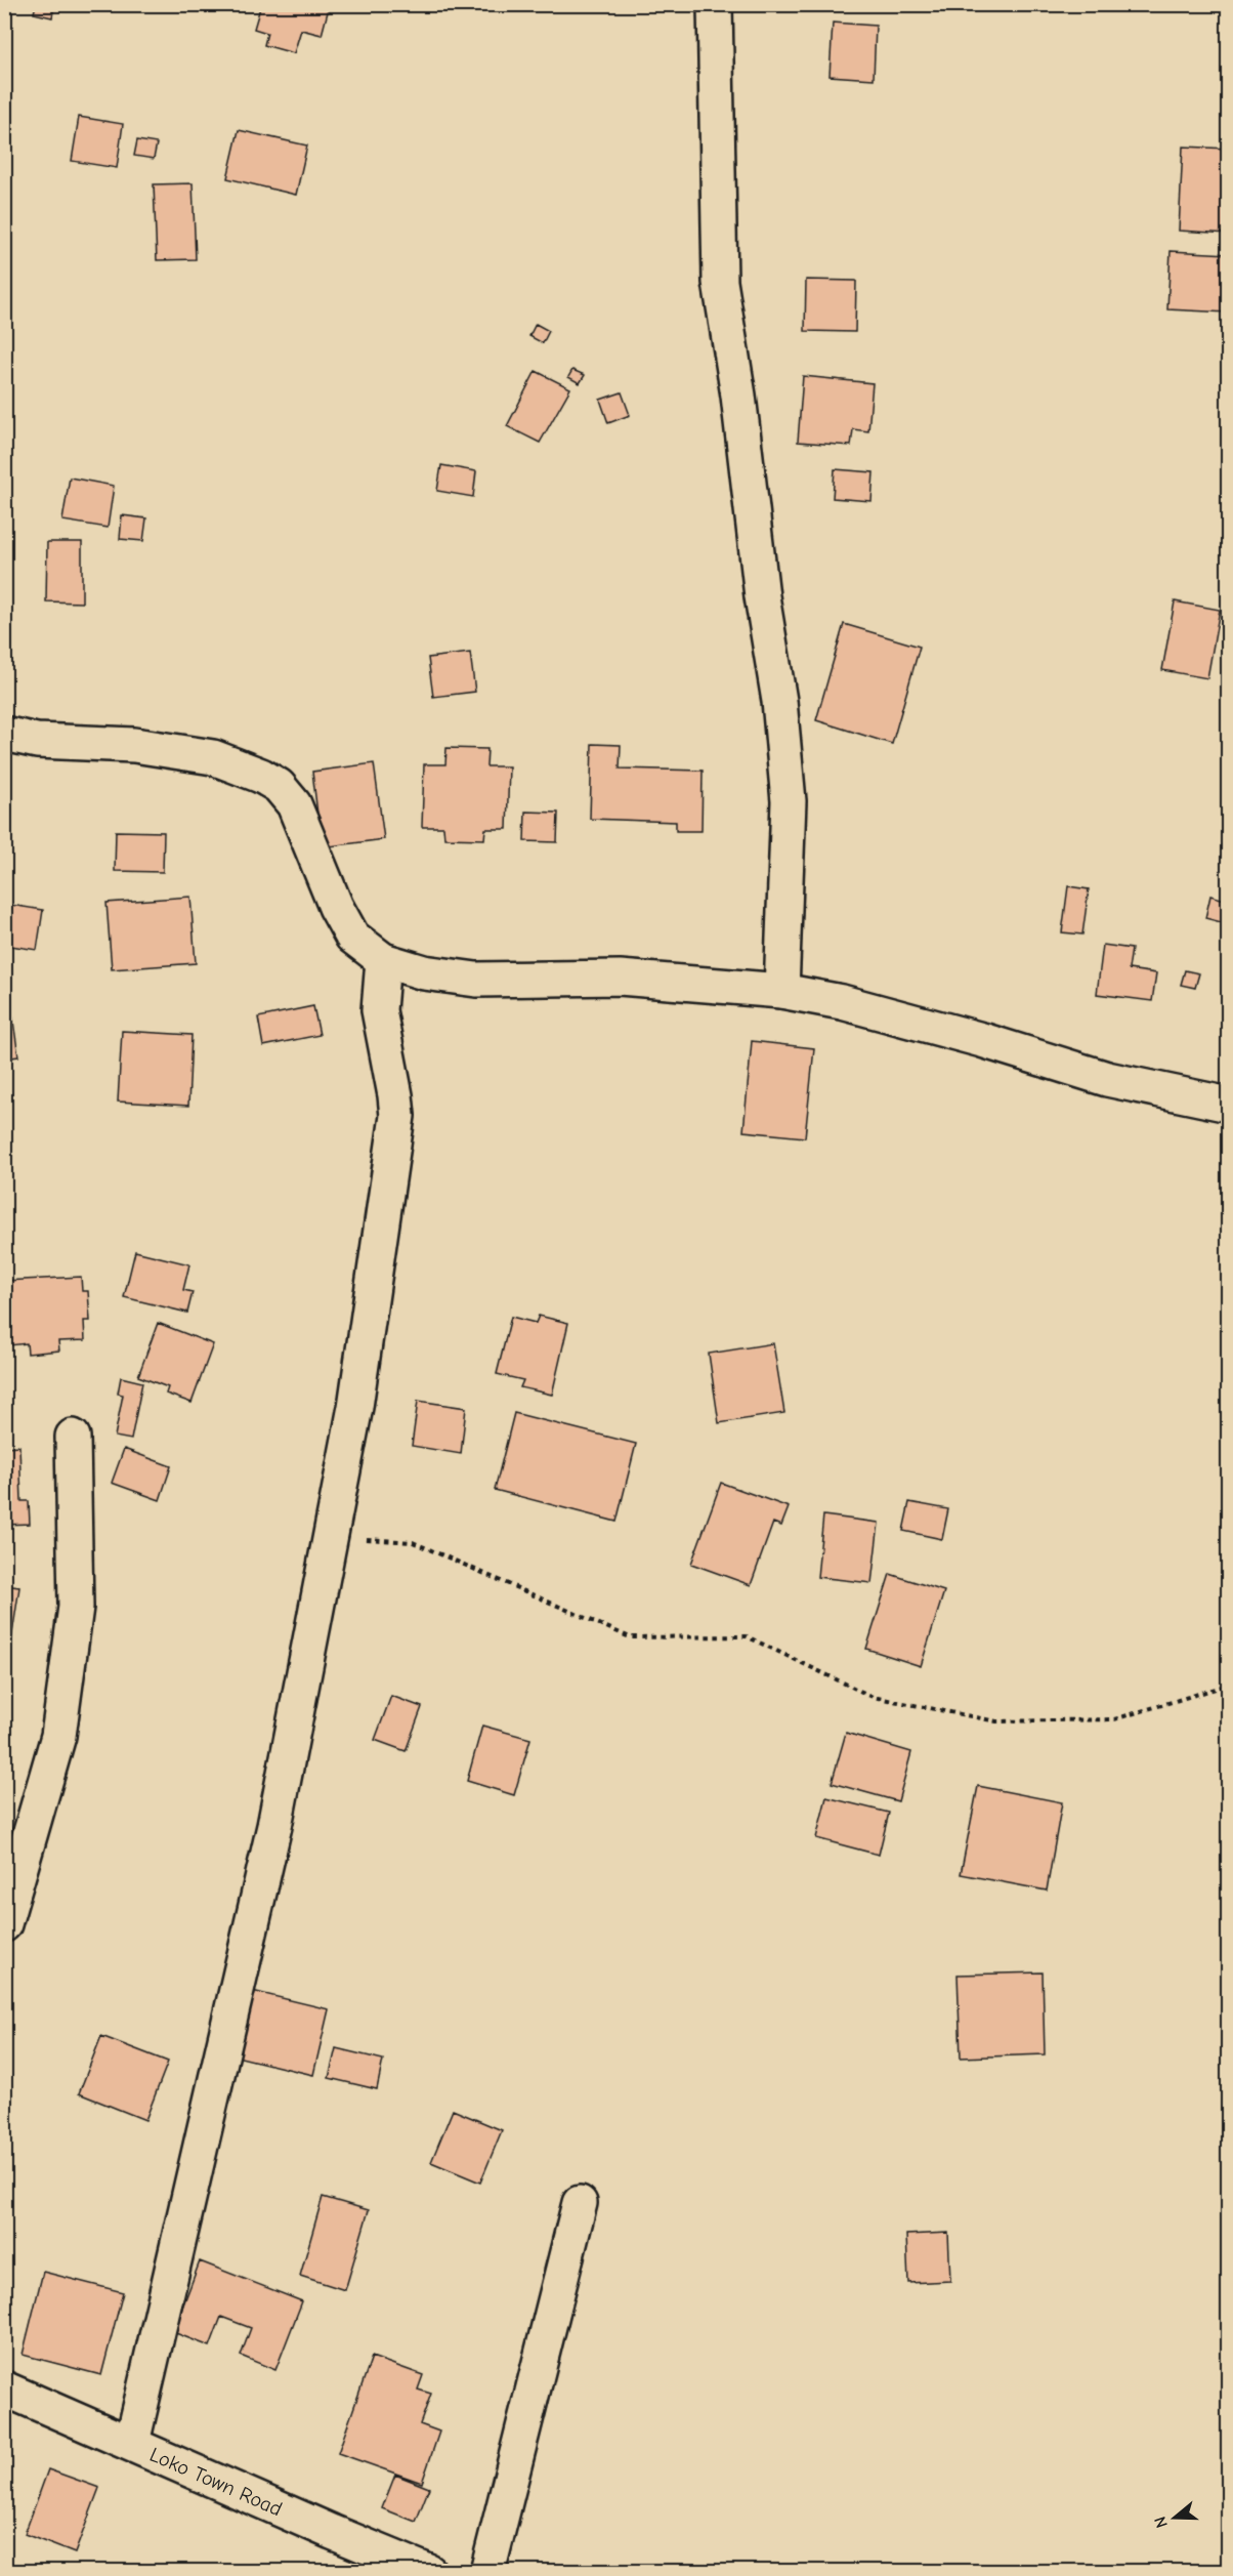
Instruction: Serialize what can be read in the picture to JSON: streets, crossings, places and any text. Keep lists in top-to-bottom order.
{
  "streets": {
    "street": ["Loko Town Road"]
  },
  "north": "left"
}
